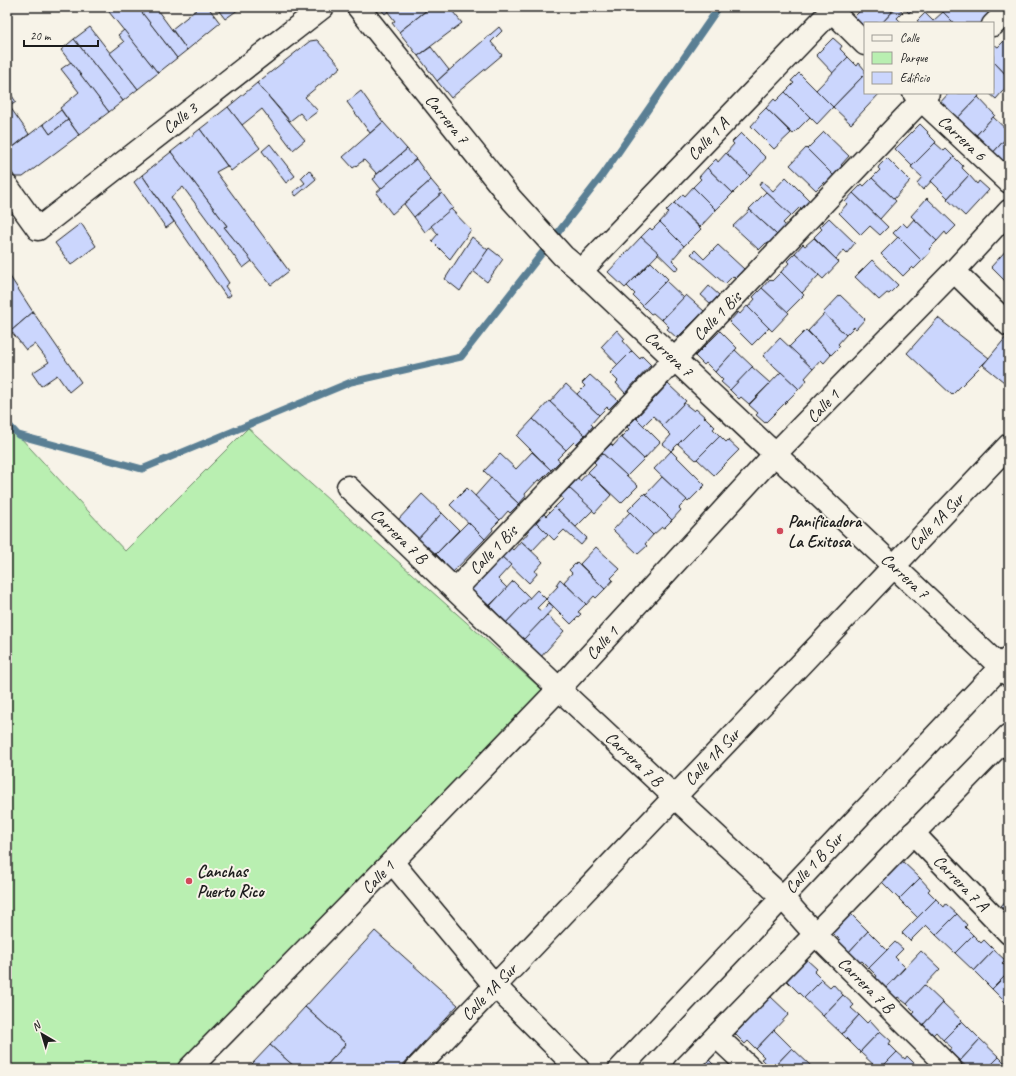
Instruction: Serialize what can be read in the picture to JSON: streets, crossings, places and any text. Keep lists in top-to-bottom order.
{
  "streets": {
    "street": [
      "Calle 3",
      "Carrera 7",
      "Carrera 6",
      "Calle 1 A",
      "Calle 1 Bis",
      "Calle 1",
      "Calle 1A Sur",
      "Carrera 7 B",
      "Calle 1 B Sur",
      "Carrera 7 A"
    ]
  },
  "crossings": [
    ["Carrera 7", "Calle 1 A"],
    ["Carrera 7", "Calle 1 Bis"],
    ["Carrera 7", "Calle 1"],
    ["Carrera 7", "Calle 1A Sur"],
    ["Carrera 7", "Calle 1 B Sur"],
    ["Carrera 6", "Calle 1 Bis"],
    ["Calle 1 Bis", "Carrera 7 B"],
    ["Calle 1", "Carrera 7 B"],
    ["Calle 1A Sur", "Carrera 7 B"],
    ["Carrera 7 B", "Calle 1 B Sur"]
  ],
  "places": ["Panificadora La Exitosa", "Canchas Puerto Rico"],
  "legend": ["Calle", "Parque", "Edificio"],
  "scale_bar": "20 m",
  "north": "top left"
}
